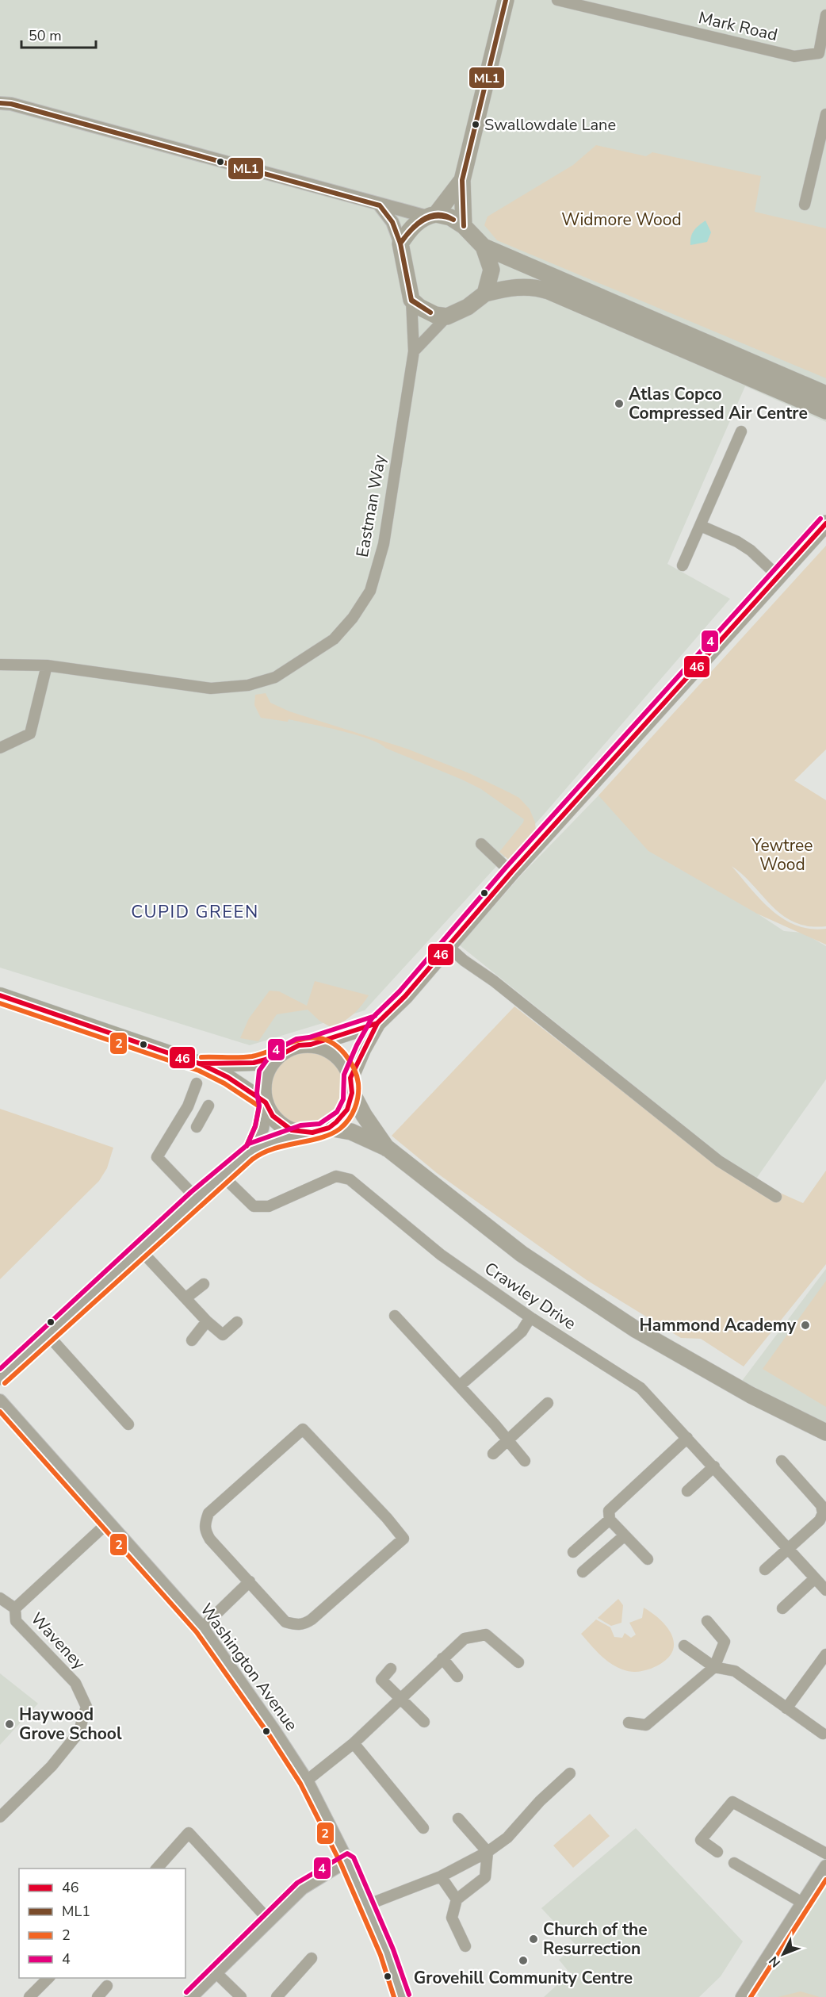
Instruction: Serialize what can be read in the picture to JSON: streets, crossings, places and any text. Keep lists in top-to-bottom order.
{
  "streets": {
    "street": [
      "Mark Road",
      "Eastman Way",
      "Crawley Drive",
      "Waveney",
      "Washington Avenue"
    ]
  },
  "crossings": [
    ["Waveney", "Washington Avenue"]
  ],
  "districts": ["CUPID GREEN"],
  "parks": ["Widmore Wood", "Yewtree Wood"],
  "places": [
    "Swallowdale Lane",
    "Atlas Copco Compressed Air Centre",
    "Hammond Academy",
    "Haywood Grove School",
    "Church of the Resurrection",
    "Grovehill Community Centre"
  ],
  "lines": [
    "transit line ML1",
    "transit line 4",
    "transit line 46",
    "transit line 2"
  ],
  "legend": [
    "46",
    "ML1",
    "2",
    "4"
  ],
  "scale_bar": "50 m",
  "north": "bottom left"
}
